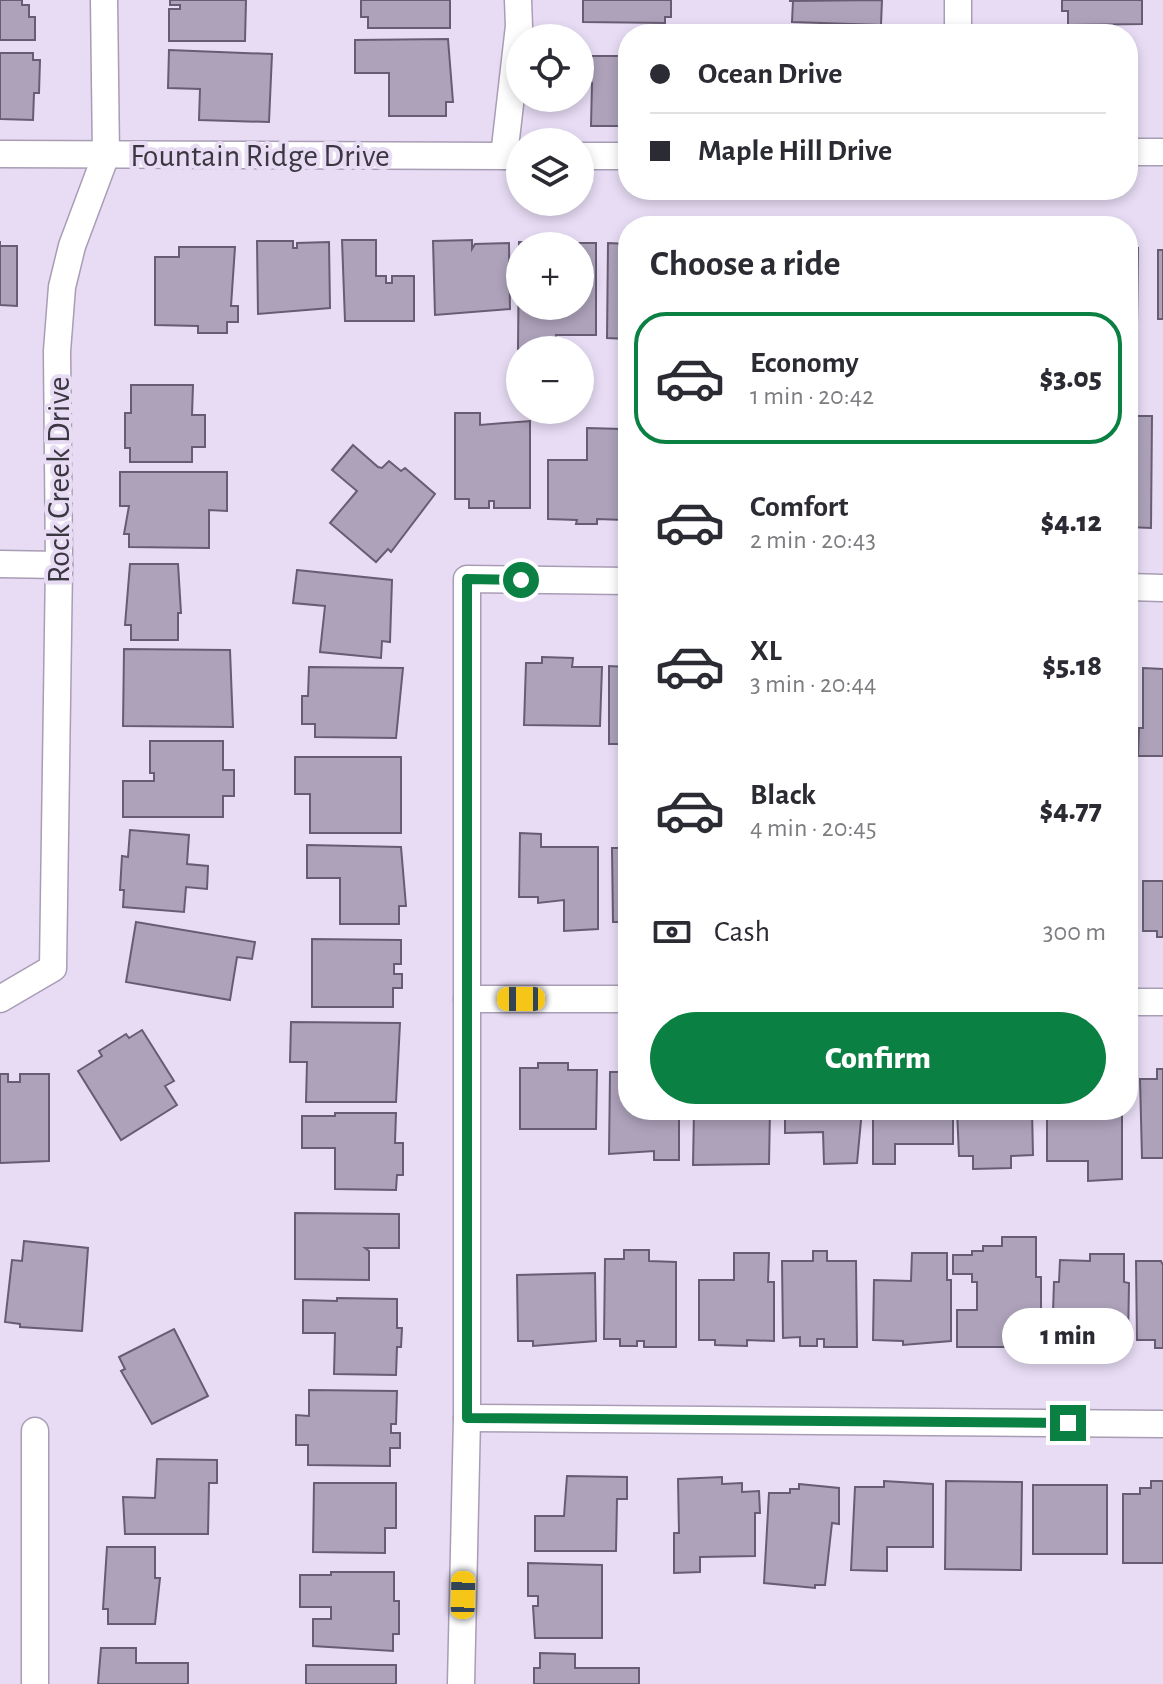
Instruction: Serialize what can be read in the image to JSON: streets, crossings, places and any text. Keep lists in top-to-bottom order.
{
  "streets": {
    "street": ["Fountain Ridge Drive", "Rock Creek Drive"]
  },
  "crossings": [
    ["Fountain Ridge Drive", "Rock Creek Drive"]
  ],
  "page": {
    "map_buttons": ["+", "−"],
    "banner": ["Ocean Drive", "Maple Hill Drive"],
    "heading": "Choose a ride",
    "list": [
      {
        "name": "Economy",
        "note": "1 min · 20:42",
        "value": "$3.05"
      },
      {
        "name": "Comfort",
        "note": "2 min · 20:43",
        "value": "$4.12"
      },
      {
        "name": "XL",
        "note": "3 min · 20:44",
        "value": "$5.18"
      },
      {
        "name": "Black",
        "note": "4 min · 20:45",
        "value": "$4.77"
      }
    ],
    "pay": ["Cash", "300 m"],
    "buttons": "Confirm",
    "bubble": "1 min"
  }
}
